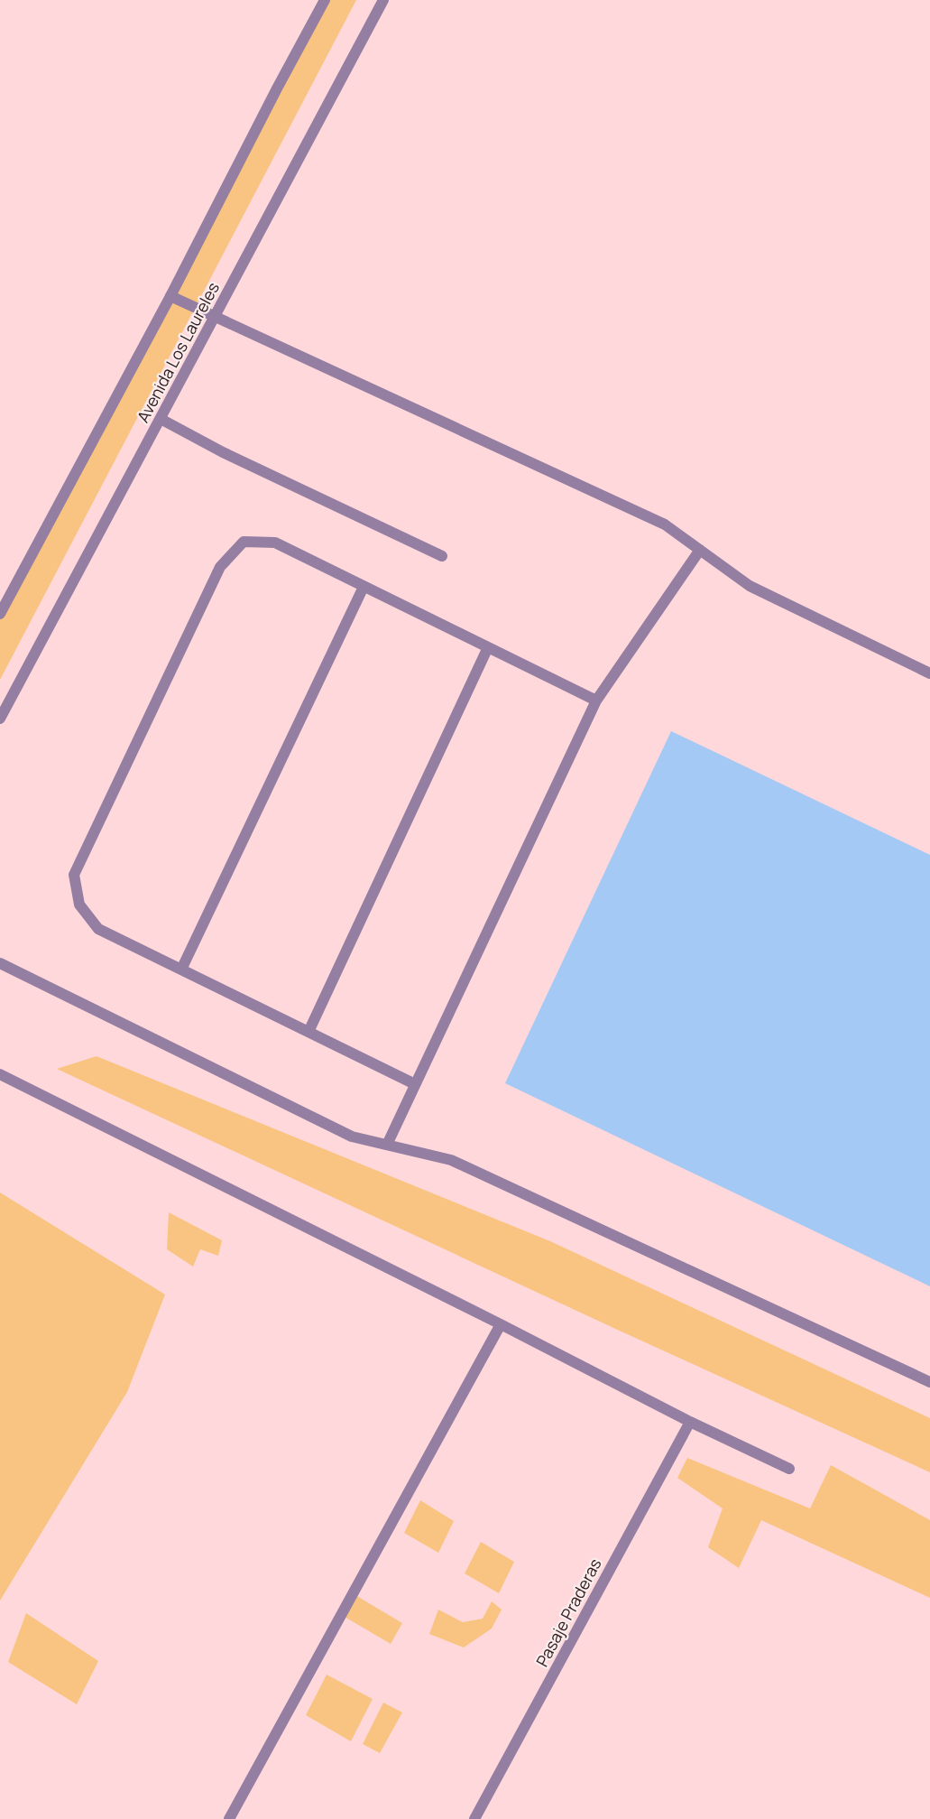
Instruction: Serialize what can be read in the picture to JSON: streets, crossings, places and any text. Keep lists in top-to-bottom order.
{
  "streets": {
    "street": ["Avenida Los Laureles", "Pasaje Praderas"]
  }
}
